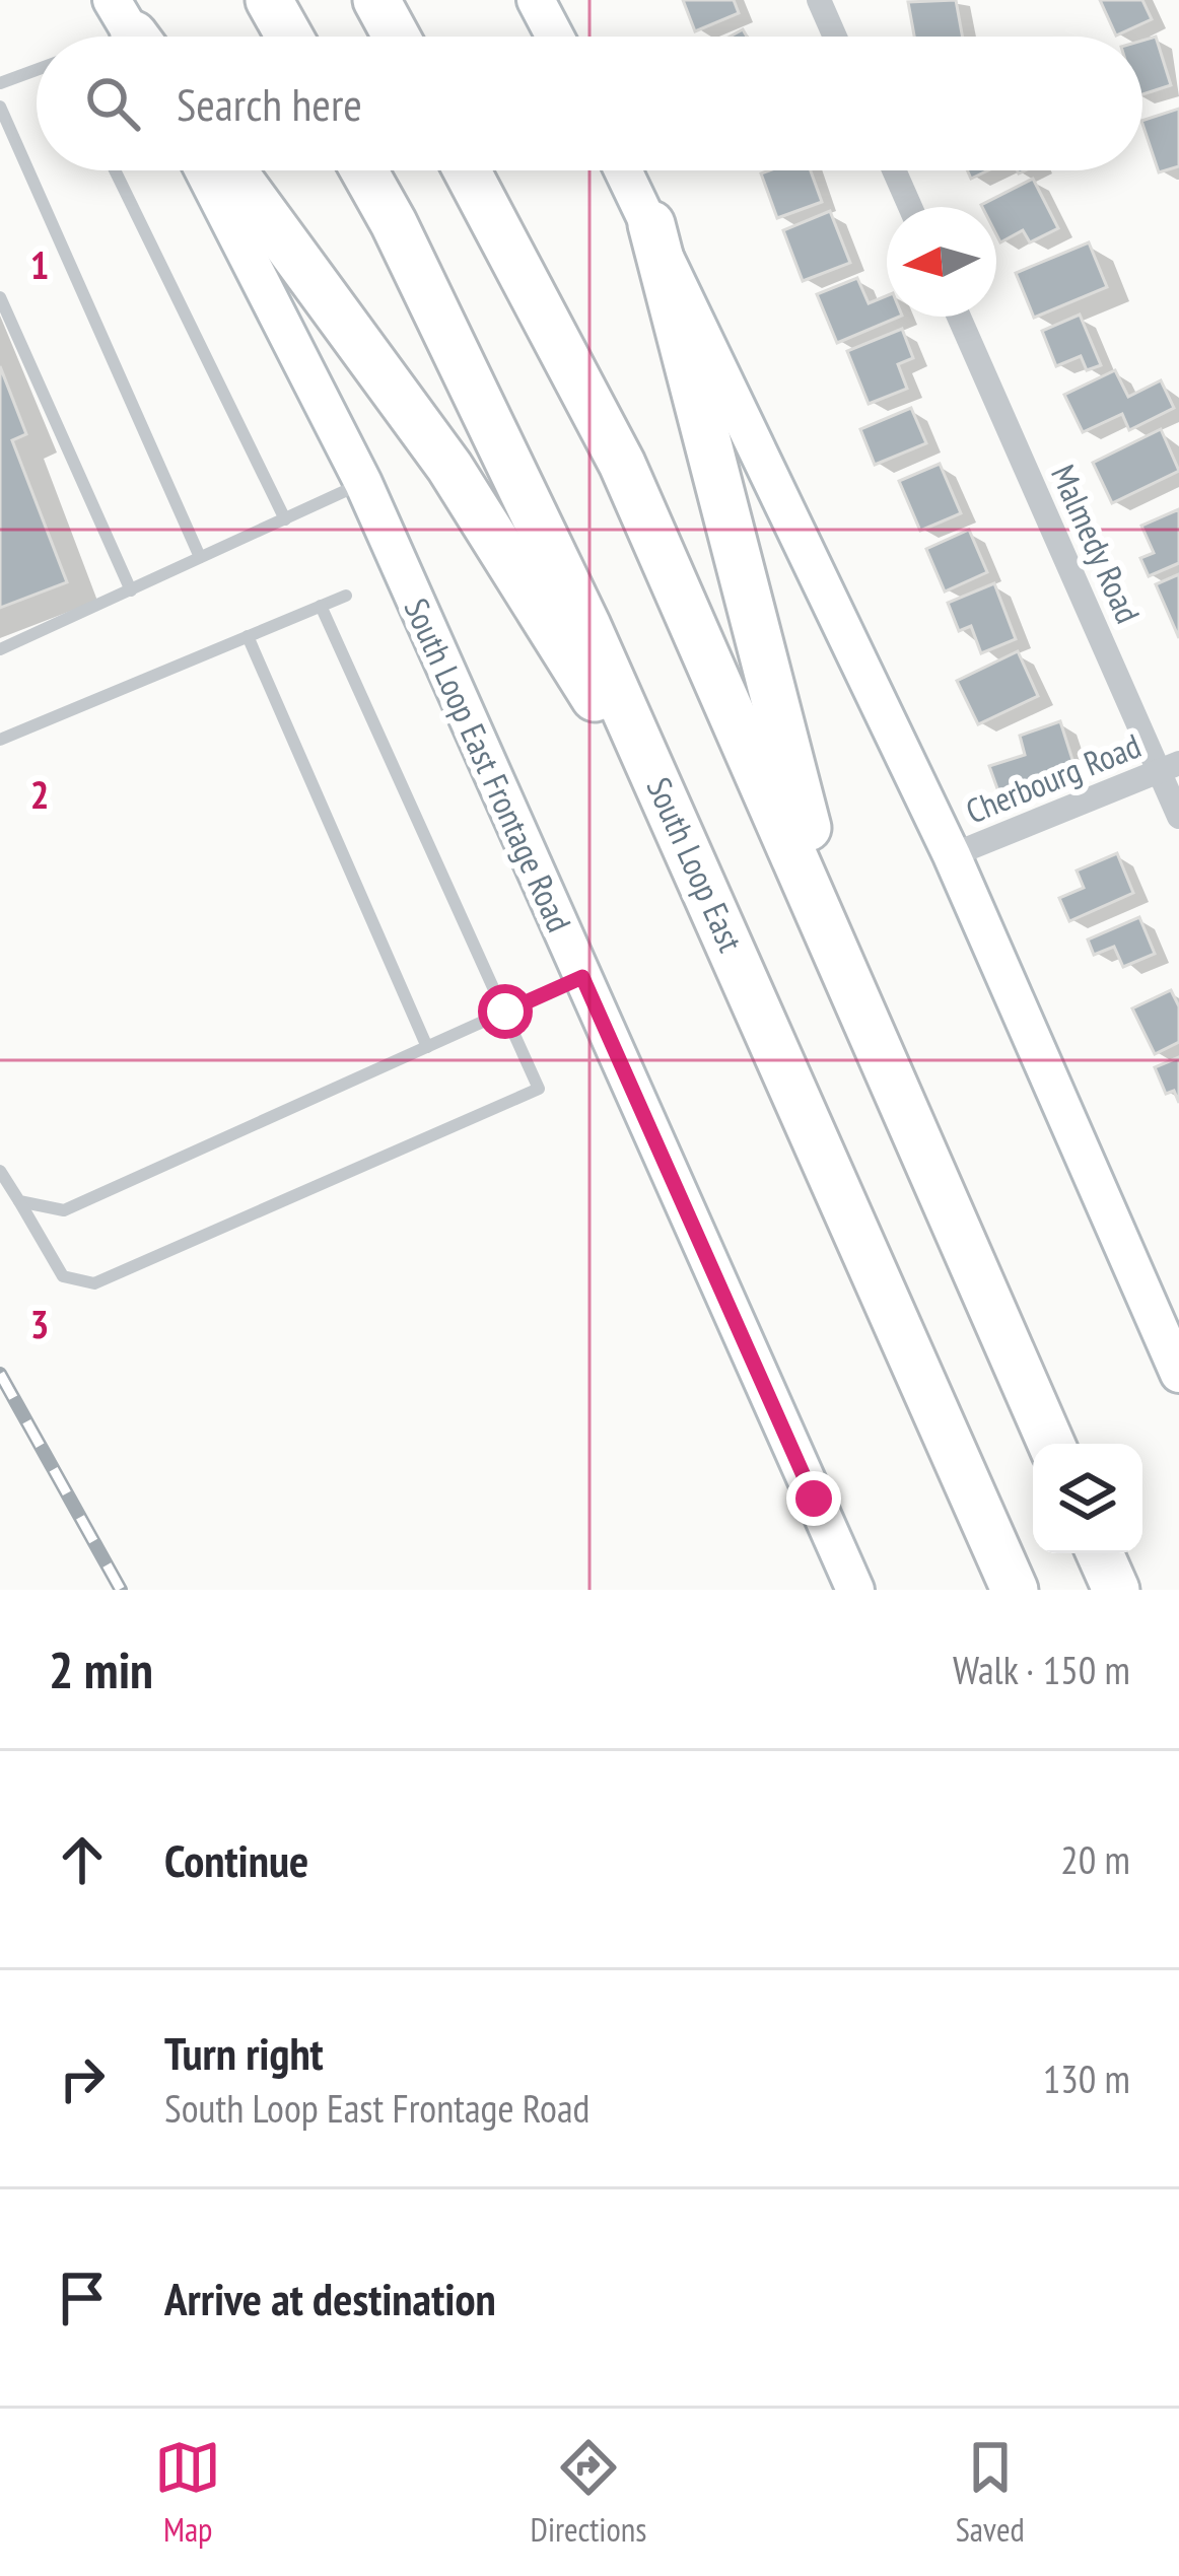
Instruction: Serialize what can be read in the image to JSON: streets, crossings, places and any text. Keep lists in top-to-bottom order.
{
  "streets": {
    "highway": ["South Loop East"],
    "main road": ["South Loop East Frontage Road"],
    "street": ["Malmedy Road", "Cherbourg Road"]
  },
  "crossings": [
    ["Malmedy Road", "Cherbourg Road"]
  ],
  "north": "left",
  "page": {
    "search": "Search here",
    "heading": ["2 min", "Walk · 150 m"],
    "list": [
      ["Continue", "20 m"],
      ["Turn right", "South Loop East Frontage Road", "130 m"],
      "Arrive at destination"
    ],
    "nav": ["Map", "Directions", "Saved"]
  },
  "grid": {
    "rows": ["1", "2", "3"]
  }
}
